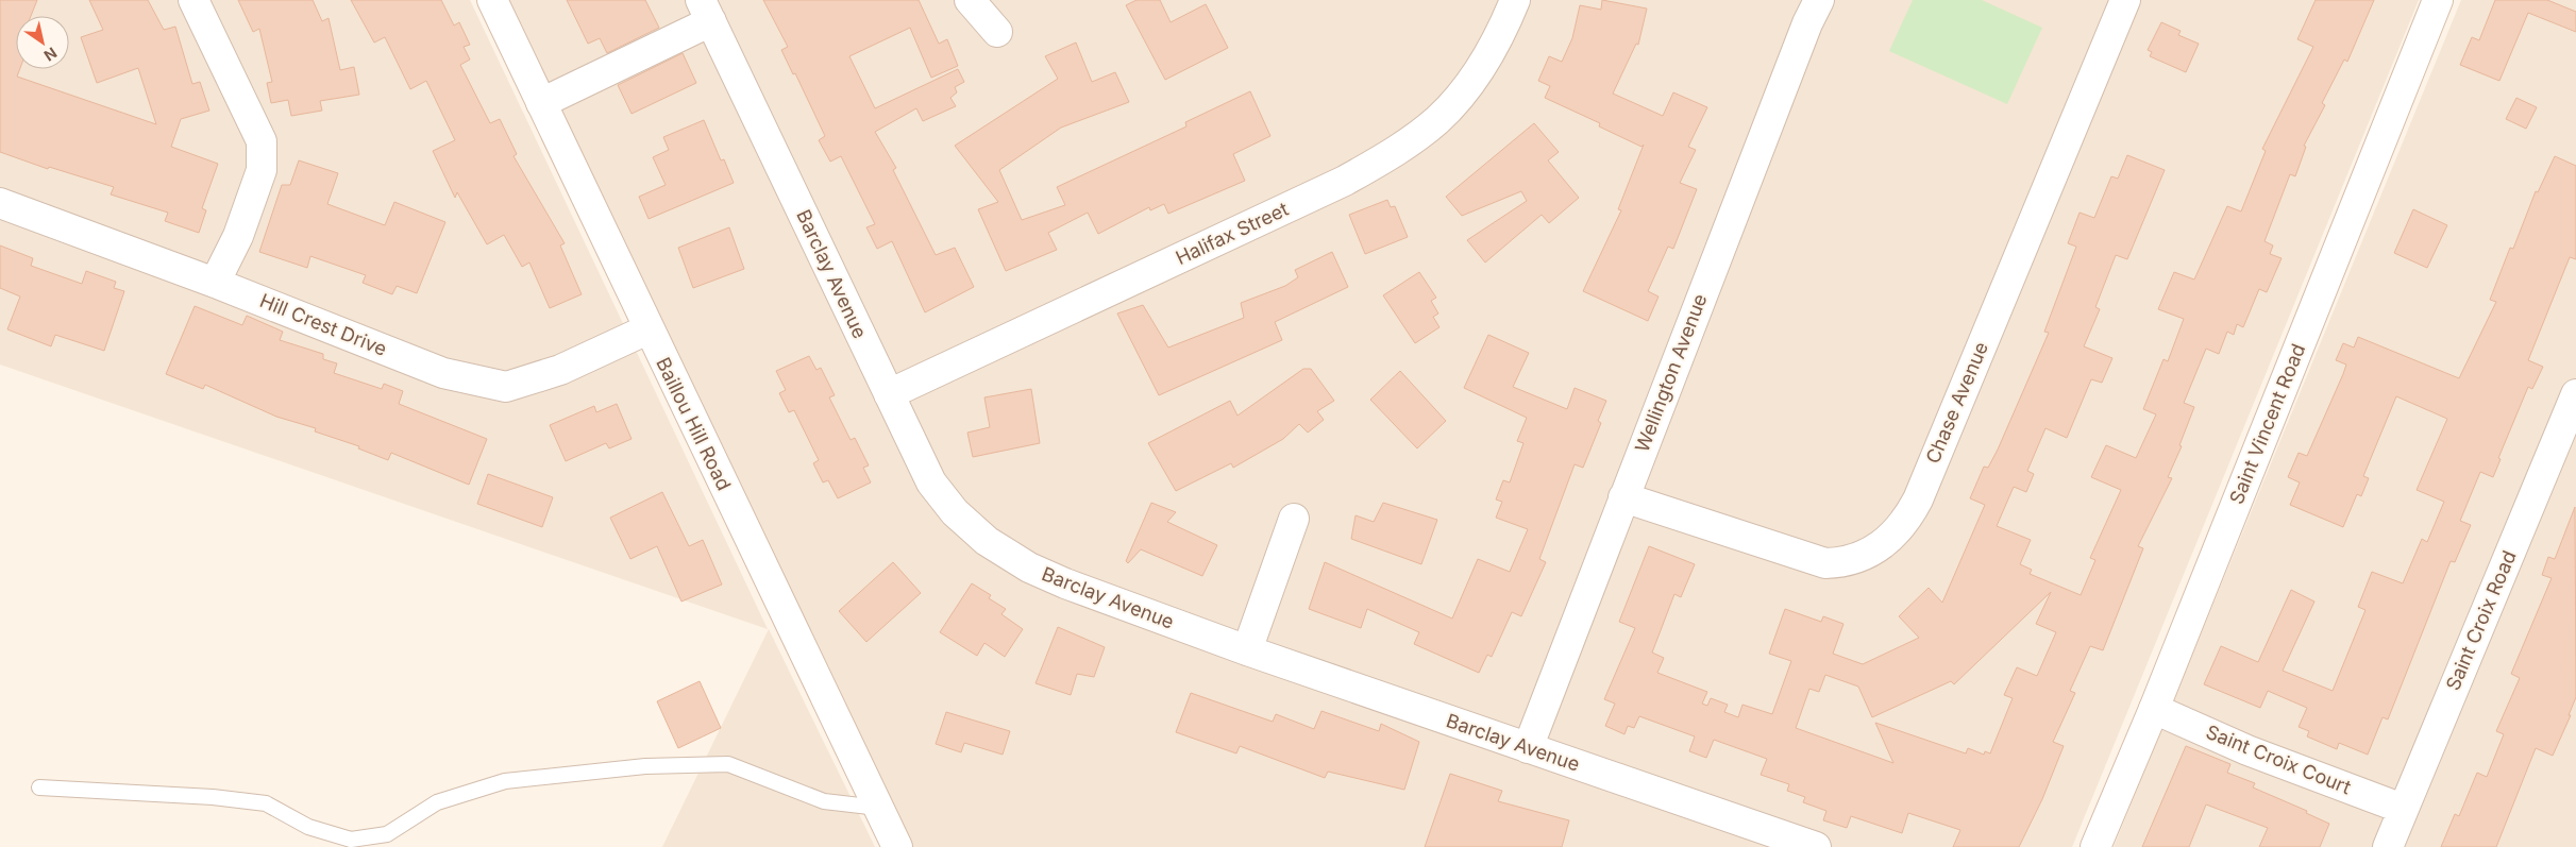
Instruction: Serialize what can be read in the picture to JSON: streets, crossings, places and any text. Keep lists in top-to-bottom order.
{
  "streets": {
    "street": [
      "Halifax Street",
      "Barclay Avenue",
      "Hill Crest Drive",
      "Wellington Avenue",
      "Chase Avenue",
      "Baillou Hill Road",
      "Saint Vincent Road",
      "Saint Croix Road",
      "Saint Croix Court"
    ]
  },
  "crossings": [
    ["Halifax Street", "Barclay Avenue"],
    ["Barclay Avenue", "Wellington Avenue"],
    ["Hill Crest Drive", "Baillou Hill Road"],
    ["Wellington Avenue", "Chase Avenue"],
    ["Saint Vincent Road", "Saint Croix Court"],
    ["Saint Croix Road", "Saint Croix Court"]
  ],
  "north": "bottom right"
}
